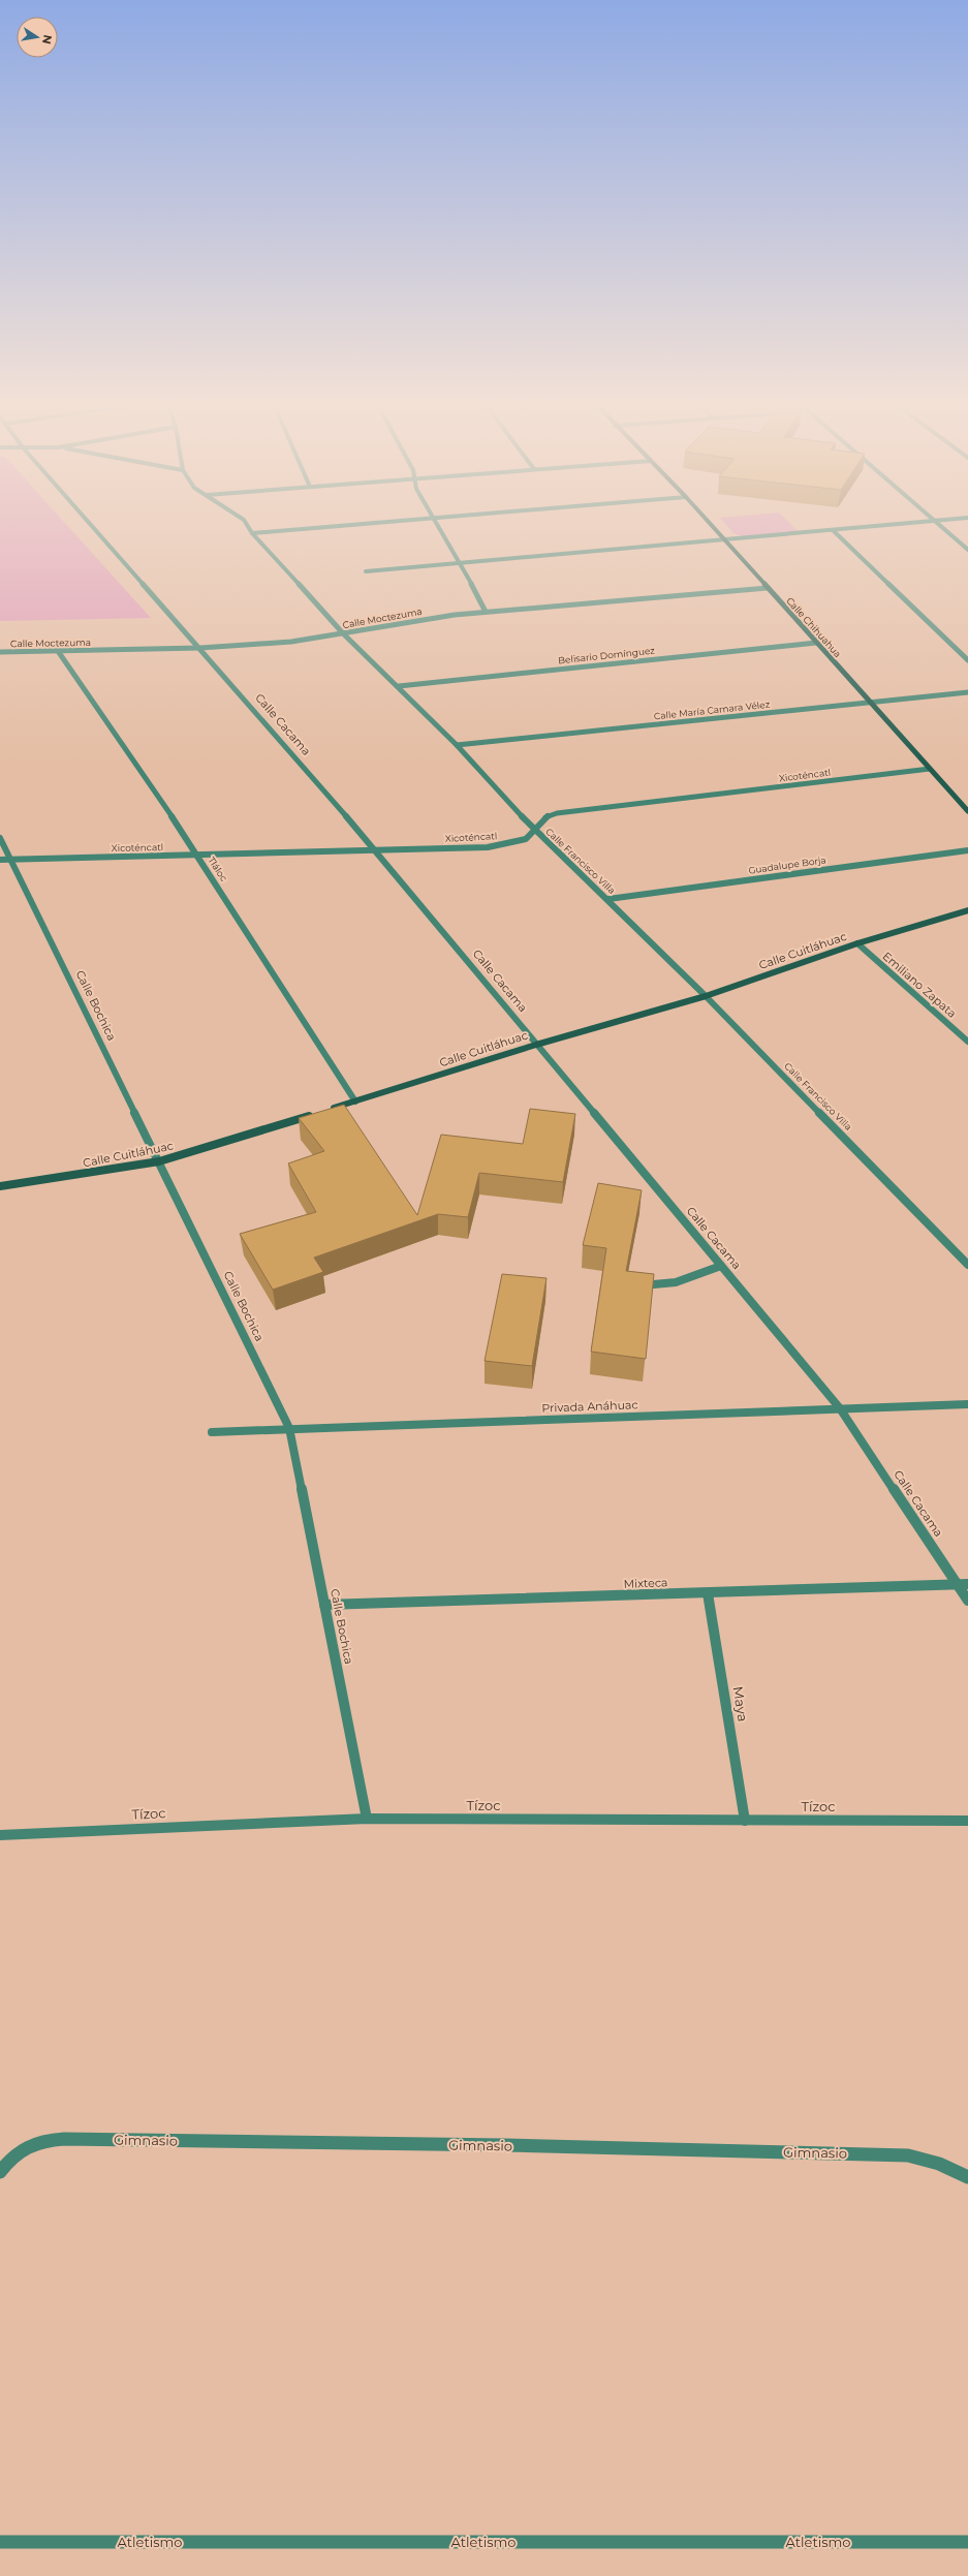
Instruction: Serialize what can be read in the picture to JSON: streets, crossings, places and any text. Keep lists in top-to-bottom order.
{
  "streets": {
    "street": [
      "Calle Moctezuma",
      "Calle Chihuahua",
      "Belisario Domínguez",
      "Calle María Camara Vélez",
      "Calle Cacama",
      "Xicoténcatl",
      "Calle Francisco Villa",
      "Guadalupe Borja",
      "Tláloc",
      "Calle Cuitláhuac",
      "Emiliano Zapata",
      "Calle Bochica",
      "Privada Anáhuac",
      "Mixteca",
      "Maya",
      "Tízoc",
      "Gimnasio",
      "Atletismo"
    ]
  },
  "crossings": [
    ["Calle Moctezuma", "Calle Chihuahua"],
    ["Calle Moctezuma", "Calle Cacama"],
    ["Calle Moctezuma", "Calle Francisco Villa"],
    ["Calle Moctezuma", "Tláloc"],
    ["Calle Chihuahua", "Belisario Domínguez"],
    ["Calle Chihuahua", "Calle María Camara Vélez"],
    ["Calle Chihuahua", "Xicoténcatl"],
    ["Belisario Domínguez", "Calle Francisco Villa"],
    ["Calle María Camara Vélez", "Calle Francisco Villa"],
    ["Calle Cacama", "Xicoténcatl"],
    ["Calle Cacama", "Calle Cuitláhuac"],
    ["Calle Cacama", "Privada Anáhuac"],
    ["Calle Cacama", "Mixteca"],
    ["Xicoténcatl", "Calle Francisco Villa"],
    ["Xicoténcatl", "Tláloc"],
    ["Xicoténcatl", "Calle Bochica"],
    ["Calle Francisco Villa", "Guadalupe Borja"],
    ["Calle Francisco Villa", "Calle Cuitláhuac"],
    ["Tláloc", "Calle Cuitláhuac"],
    ["Calle Cuitláhuac", "Emiliano Zapata"],
    ["Calle Cuitláhuac", "Calle Bochica"],
    ["Calle Bochica", "Privada Anáhuac"],
    ["Calle Bochica", "Mixteca"],
    ["Calle Bochica", "Tízoc"],
    ["Mixteca", "Maya"],
    ["Maya", "Tízoc"]
  ],
  "north": "right"
}
